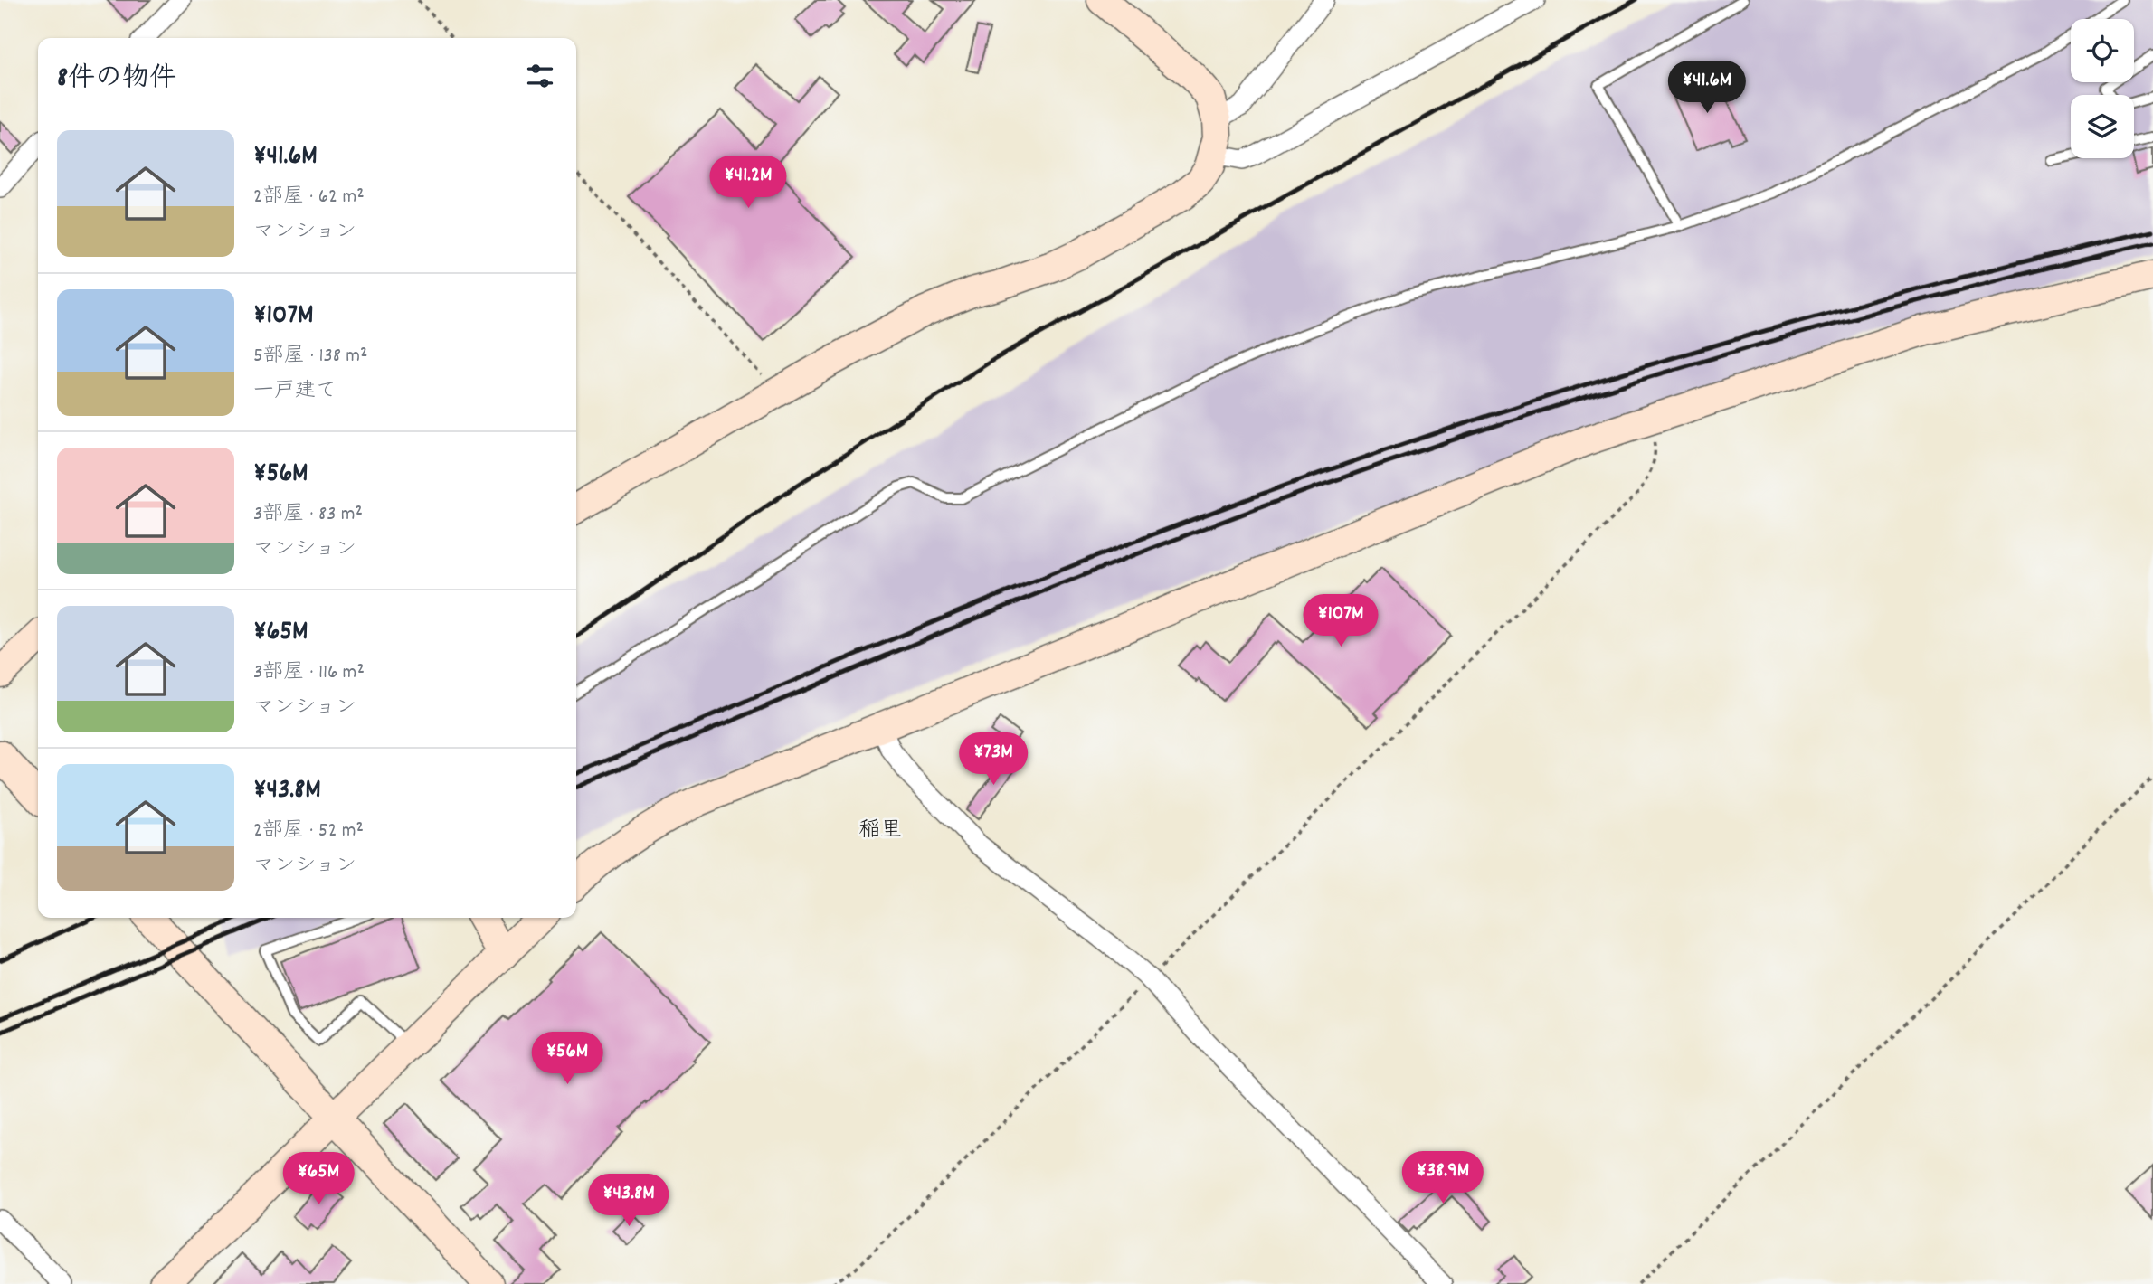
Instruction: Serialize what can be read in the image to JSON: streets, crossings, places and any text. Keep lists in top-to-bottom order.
{
  "districts": ["稲里"],
  "page": {
    "heading": "8件の物件",
    "price": [
      "¥41.6M",
      "¥41.2M",
      "¥107M",
      "¥73M",
      "¥56M",
      "¥38.9M",
      "¥65M",
      "¥43.8M"
    ],
    "list": [
      {
        "name": "¥41.6M",
        "note": "2部屋 · 62 m² · マンション"
      },
      {
        "name": "¥107M",
        "note": "5部屋 · 138 m² · 一戸建て"
      },
      {
        "name": "¥56M",
        "note": "3部屋 · 83 m² · マンション"
      },
      {
        "name": "¥65M",
        "note": "3部屋 · 116 m² · マンション"
      },
      {
        "name": "¥43.8M",
        "note": "2部屋 · 52 m² · マンション"
      }
    ]
  }
}
